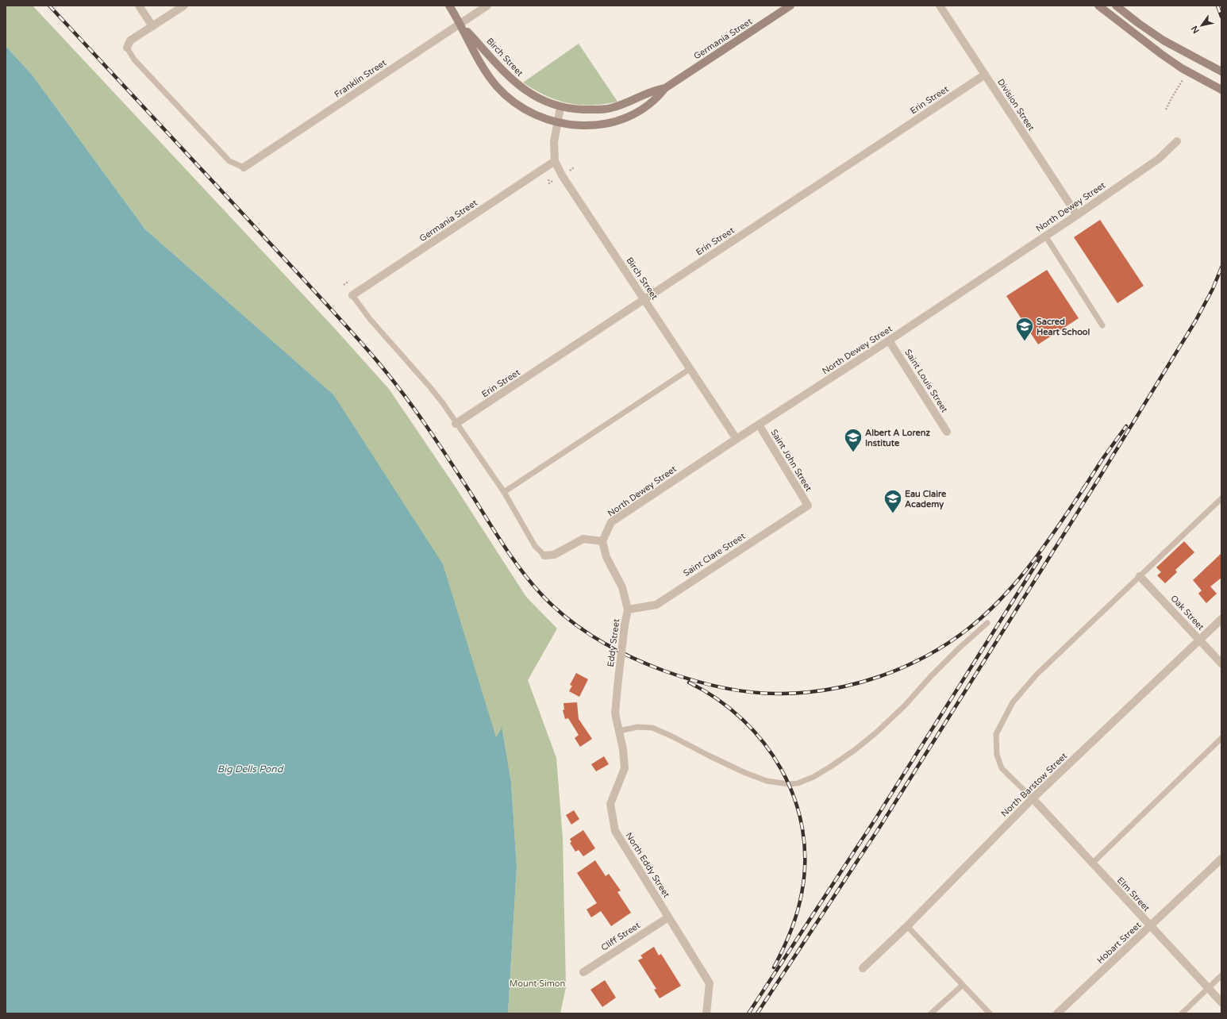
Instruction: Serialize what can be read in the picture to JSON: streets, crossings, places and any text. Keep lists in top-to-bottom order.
{
  "streets": {
    "main road": ["Germania Street", "Birch Street"],
    "street": [
      "Franklin Street",
      "Erin Street",
      "Division Street",
      "North Dewey Street",
      "Saint Louis Street",
      "Saint John Street",
      "Saint Clare Street",
      "Oak Street",
      "Eddy Street",
      "North Barstow Street",
      "North Eddy Street",
      "Elm Street",
      "Cliff Street",
      "Hobart Street"
    ]
  },
  "crossings": [
    ["Germania Street", "Birch Street"],
    ["Birch Street", "Franklin Street"],
    ["Birch Street", "Erin Street"],
    ["Birch Street", "North Dewey Street"],
    ["Erin Street", "Division Street"],
    ["Division Street", "North Dewey Street"],
    ["North Dewey Street", "Saint Louis Street"],
    ["North Dewey Street", "Saint John Street"],
    ["Saint John Street", "Saint Clare Street"],
    ["Saint Clare Street", "Eddy Street"],
    ["Oak Street", "North Barstow Street"],
    ["Eddy Street", "North Eddy Street"],
    ["North Barstow Street", "Elm Street"],
    ["North Eddy Street", "Cliff Street"],
    ["Elm Street", "Hobart Street"]
  ],
  "water": ["Big Dells Pond"],
  "parks": ["Mount Simon"],
  "places": {
    "school or university": ["Sacred Heart School", "Albert A Lorenz Institute", "Eau Claire Academy"]
  },
  "north": "bottom left"
}
